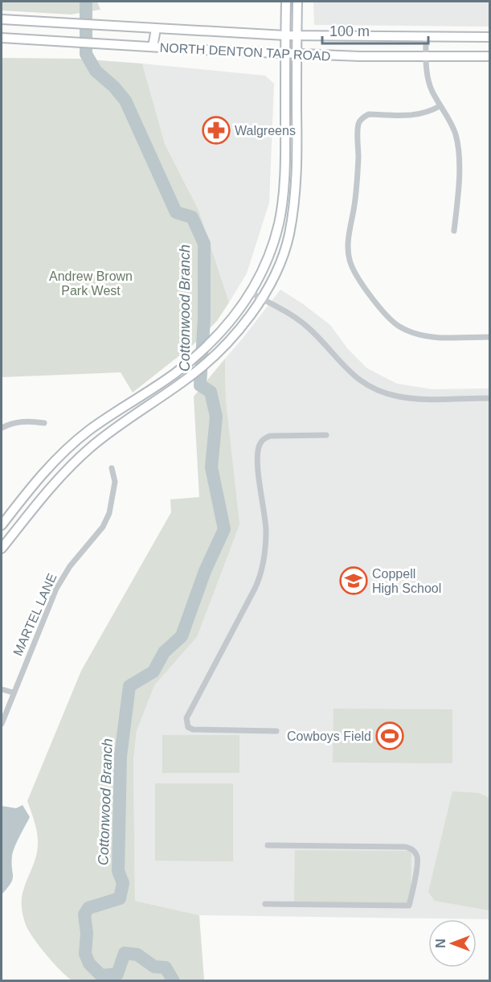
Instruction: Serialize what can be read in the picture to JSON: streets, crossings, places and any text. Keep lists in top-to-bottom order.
{
  "streets": {
    "street": ["NORTH DENTON TAP ROAD", "MARTEL LANE"]
  },
  "water": ["Cottonwood Branch"],
  "parks": ["Andrew Brown Park West"],
  "places": {
    "pharmacy": ["Walgreens"],
    "school or university": ["Coppell High School"],
    "sports": ["Cowboys Field"]
  },
  "scale_bar": "100 m",
  "north": "left"
}
